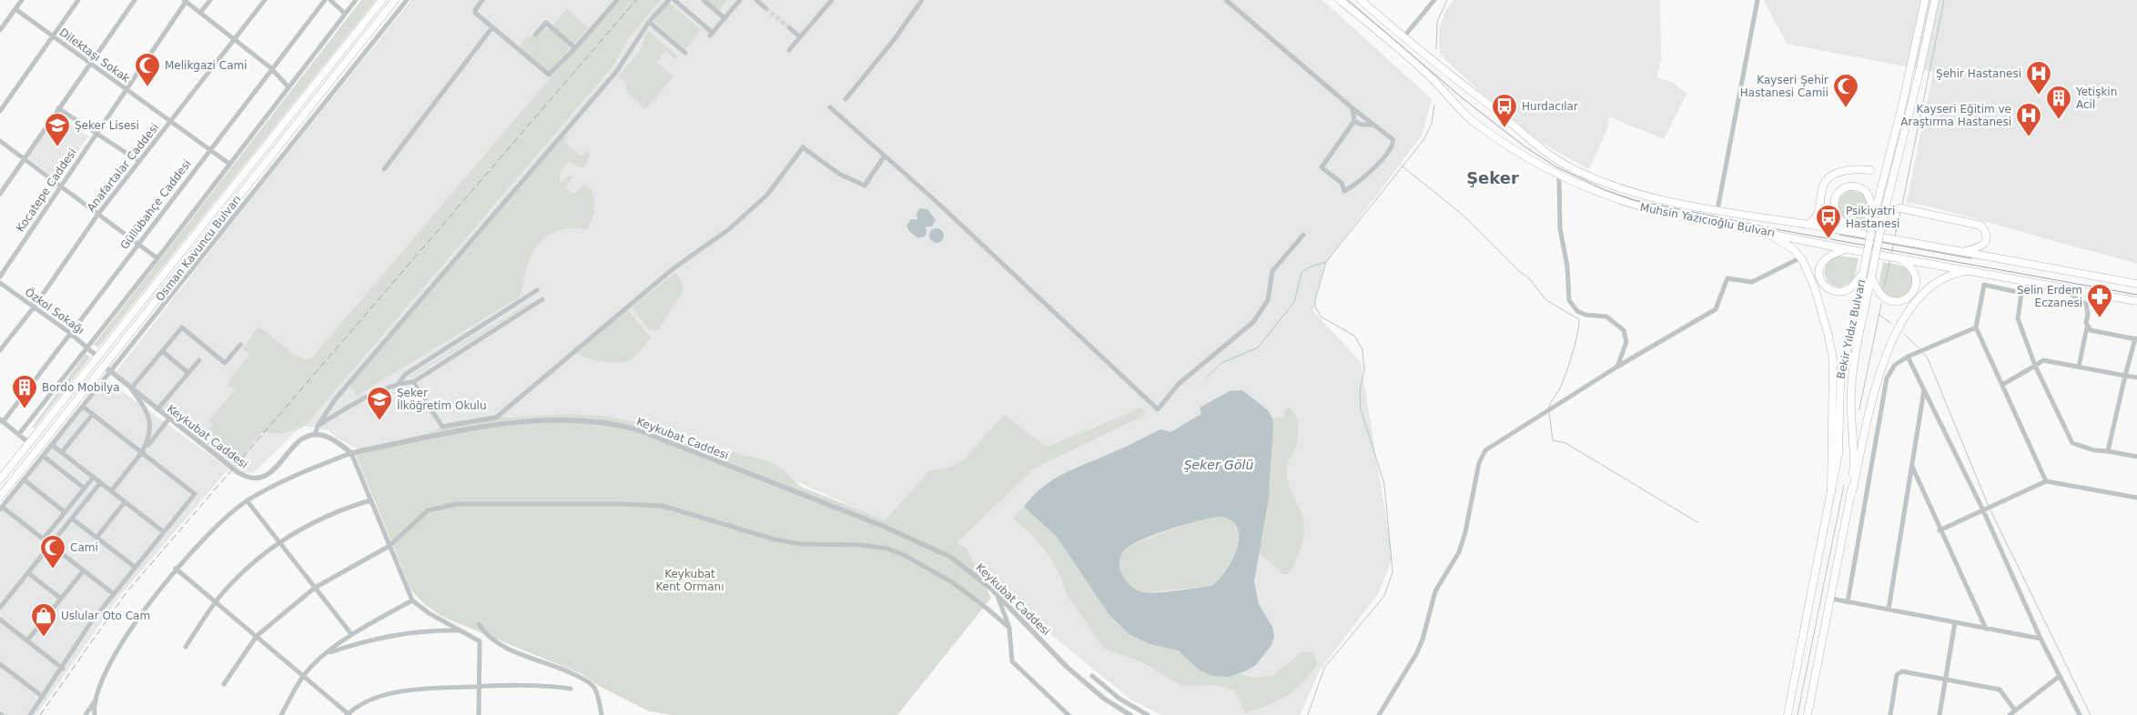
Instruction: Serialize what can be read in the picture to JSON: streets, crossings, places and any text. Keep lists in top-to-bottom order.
{
  "streets": {
    "main road": ["Muhsin Yazıcıoğlu Bulvarı", "Osman Kavuncu Bulvarı", "Bekir Yıldız Bulvarı"],
    "street": [
      "Dilektaşı Sokak",
      "Anafartalar Caddesi",
      "Kocatepe Caddesi",
      "Güllübahçe Caddesi",
      "Özkol Sokağı",
      "Keykubat Caddesi"
    ]
  },
  "crossings": [
    ["Dilektaşı Sokak", "Anafartalar Caddesi"],
    ["Dilektaşı Sokak", "Kocatepe Caddesi"],
    ["Dilektaşı Sokak", "Güllübahçe Caddesi"],
    ["Anafartalar Caddesi", "Özkol Sokağı"],
    ["Güllübahçe Caddesi", "Özkol Sokağı"],
    ["Osman Kavuncu Bulvarı", "Özkol Sokağı"],
    ["Osman Kavuncu Bulvarı", "Keykubat Caddesi"]
  ],
  "districts": ["Şeker"],
  "water": ["Şeker Gölü"],
  "parks": ["Keykubat Kent Ormanı"],
  "places": {
    "mosque": ["Melikgazi Cami", "Kayseri Şehir Hastanesi Camii", "Cami"],
    "hospital": ["Şehir Hastanesi", "Kayseri Eğitim ve Araştırma Hastanesi"],
    "building": ["Yetişkin Acil", "Bordo Mobilya"],
    "bus stop": ["Hurdacılar", "Psikiyatri Hastanesi"],
    "school or university": ["Şeker Lisesi", "Şeker İlköğretim Okulu"],
    "pharmacy": ["Selin Erdem Eczanesi"],
    "shop": ["Uslular Oto Cam"]
  }
}
